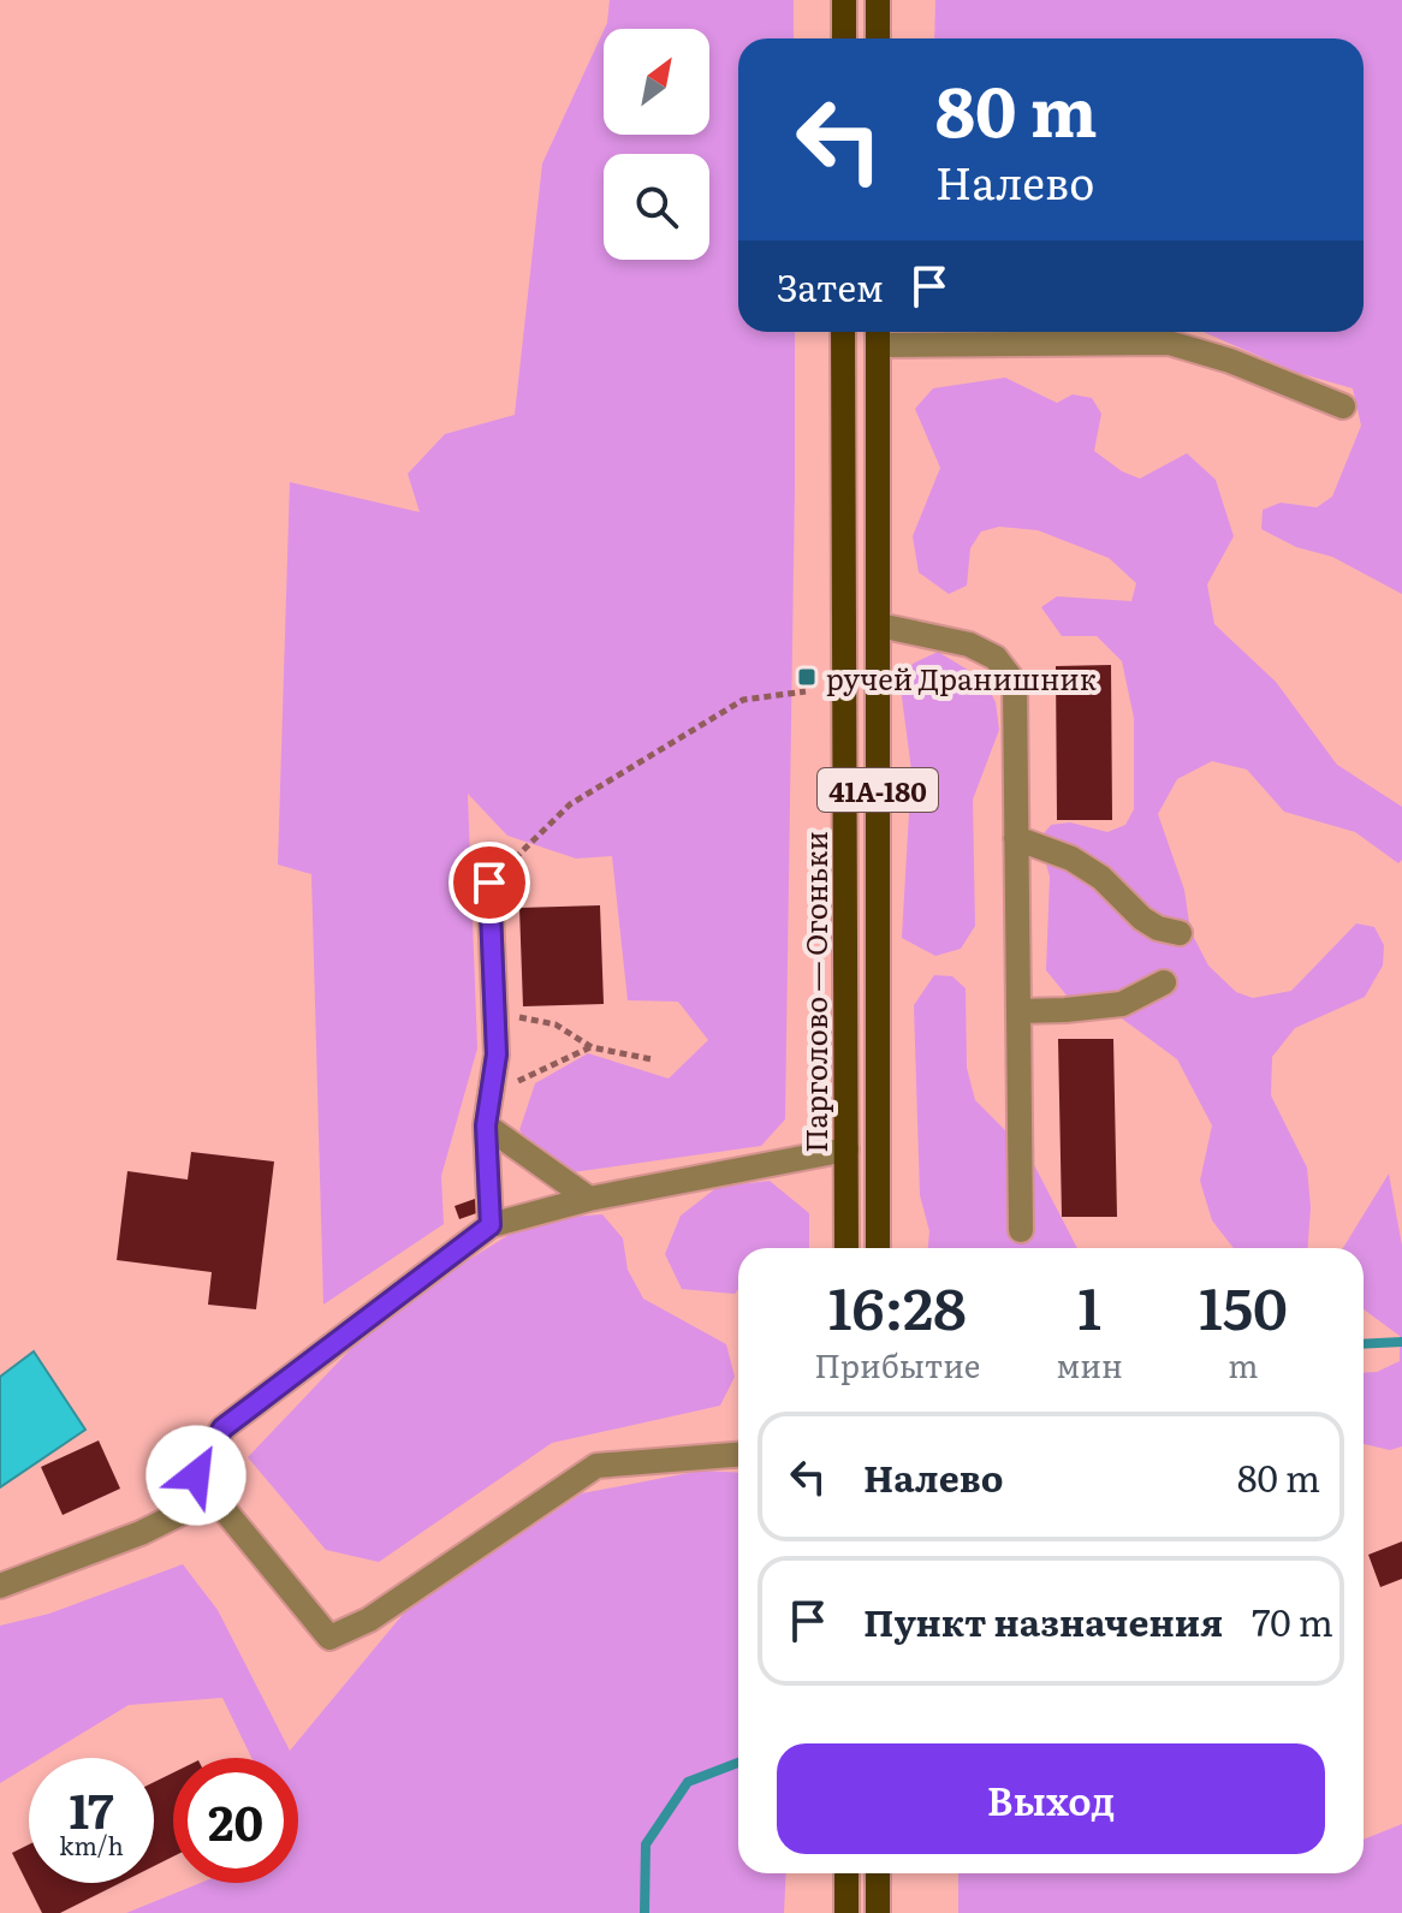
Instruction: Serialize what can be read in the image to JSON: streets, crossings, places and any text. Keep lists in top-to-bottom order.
{
  "streets": {
    "main road": ["41А-180", "Парголово — Огоньки"]
  },
  "places": {
    "transit": ["ручей Дранишник"]
  },
  "north": "top right",
  "page": {
    "turn": ["80 m", "Налево"],
    "then": "Затем",
    "eta": [
      "16:28",
      "Прибытие",
      "1",
      "мин",
      "150",
      "m"
    ],
    "list": [
      {
        "name": "Налево",
        "value": "80 m"
      },
      {
        "name": "Пункт назначения",
        "value": "70 m"
      }
    ],
    "buttons": "Выход",
    "speed": "17 km/h",
    "limit": "20"
  }
}
